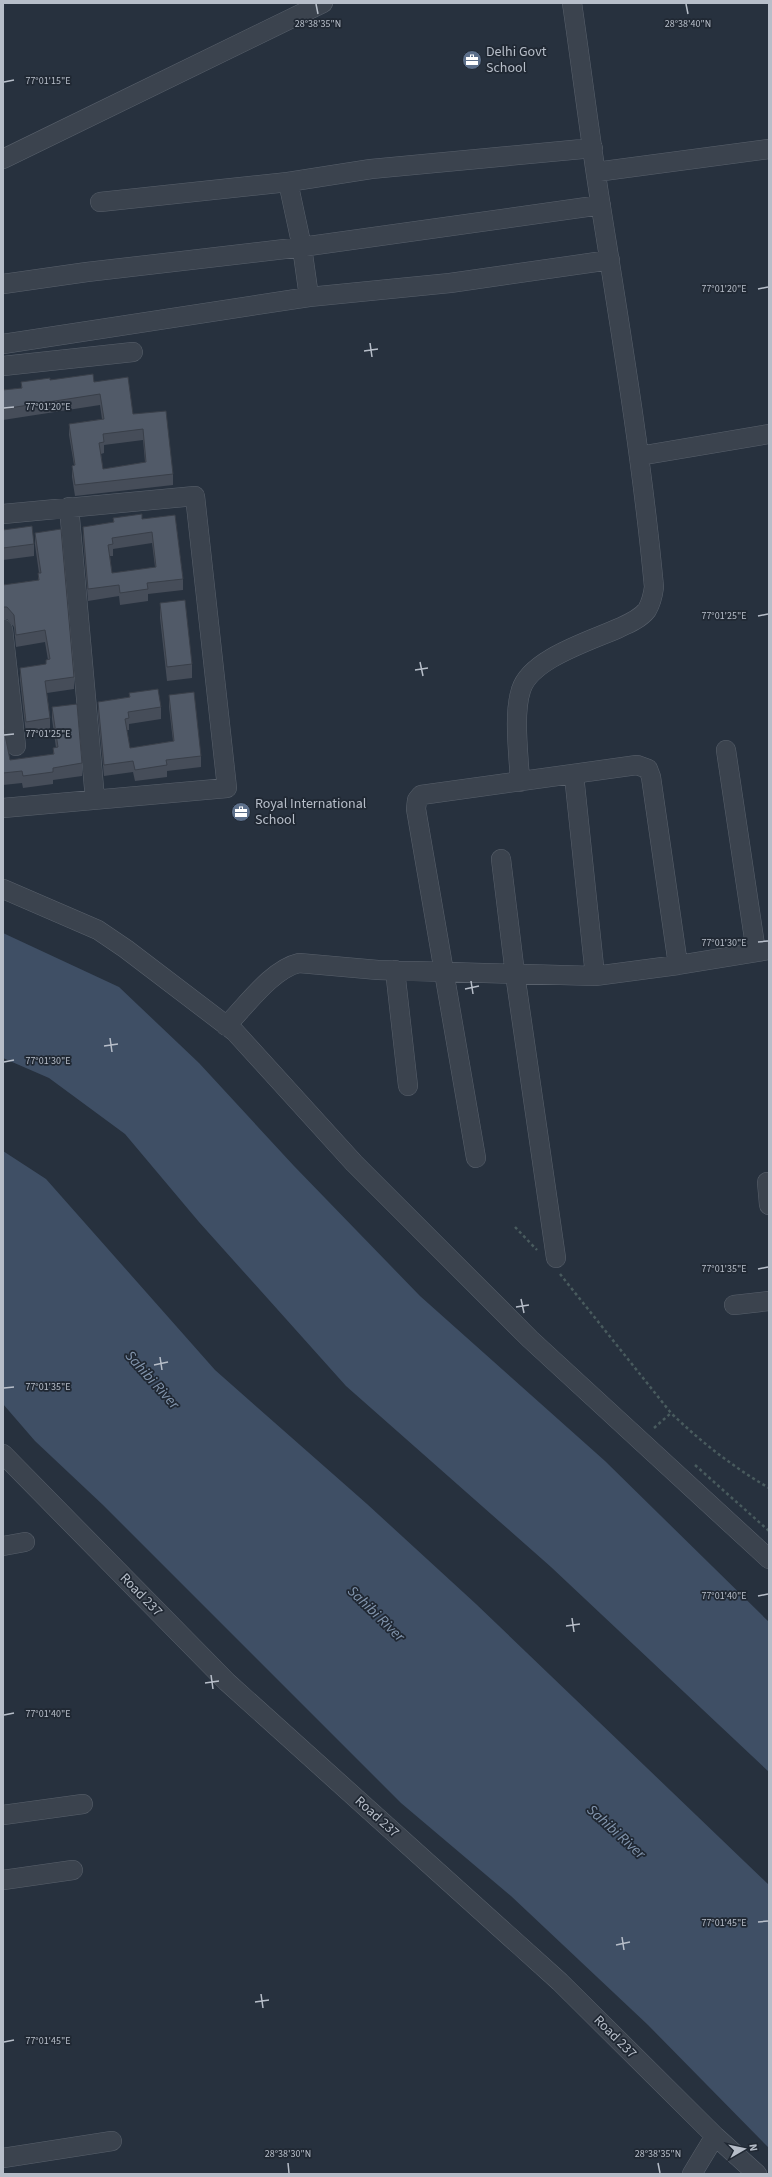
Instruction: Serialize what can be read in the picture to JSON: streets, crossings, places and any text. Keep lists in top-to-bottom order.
{
  "streets": {
    "street": ["Road 237"]
  },
  "water": ["Sahibi River"],
  "places": {
    "office": ["Delhi Govt School", "Royal International School"]
  },
  "north": "right",
  "coordinates": [
    "28°38'35\"N",
    "28°38'40\"N",
    "77°01'15\"E",
    "77°01'20\"E",
    "77°01'25\"E",
    "77°01'30\"E",
    "77°01'35\"E",
    "77°01'40\"E",
    "77°01'45\"E",
    "28°38'30\"N"
  ]
}
